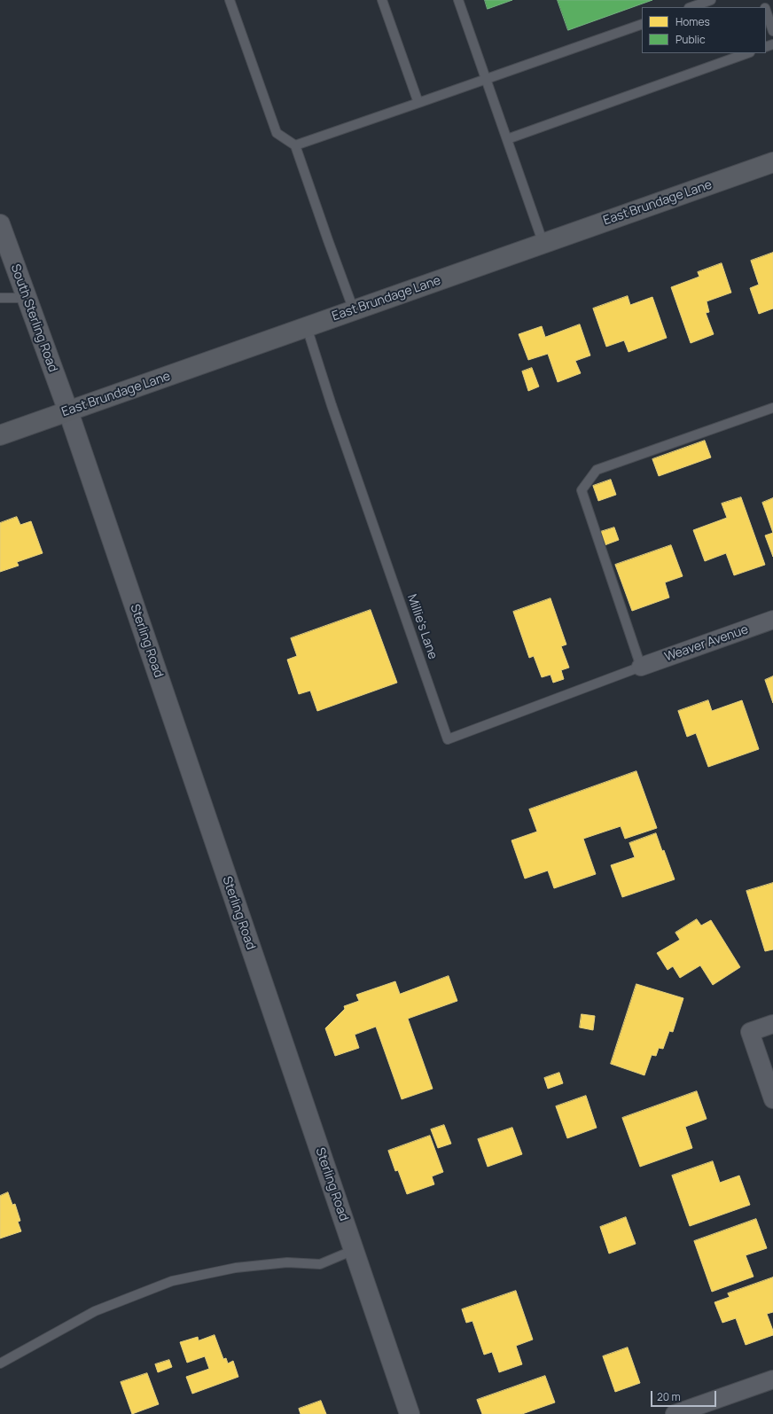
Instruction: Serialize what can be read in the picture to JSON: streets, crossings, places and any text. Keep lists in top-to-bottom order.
{
  "streets": {
    "main road": ["East Brundage Lane"],
    "street": ["South Sterling Road", "Sterling Road", "Weaver Avenue"],
    "lane": ["Millie's Lane"]
  },
  "crossings": [
    ["East Brundage Lane", "South Sterling Road"],
    ["East Brundage Lane", "Millie's Lane"],
    ["East Brundage Lane", "Sterling Road"],
    ["South Sterling Road", "Sterling Road"],
    ["Millie's Lane", "Weaver Avenue"]
  ],
  "legend": ["Homes", "Public"],
  "scale_bar": "20 m"
}
